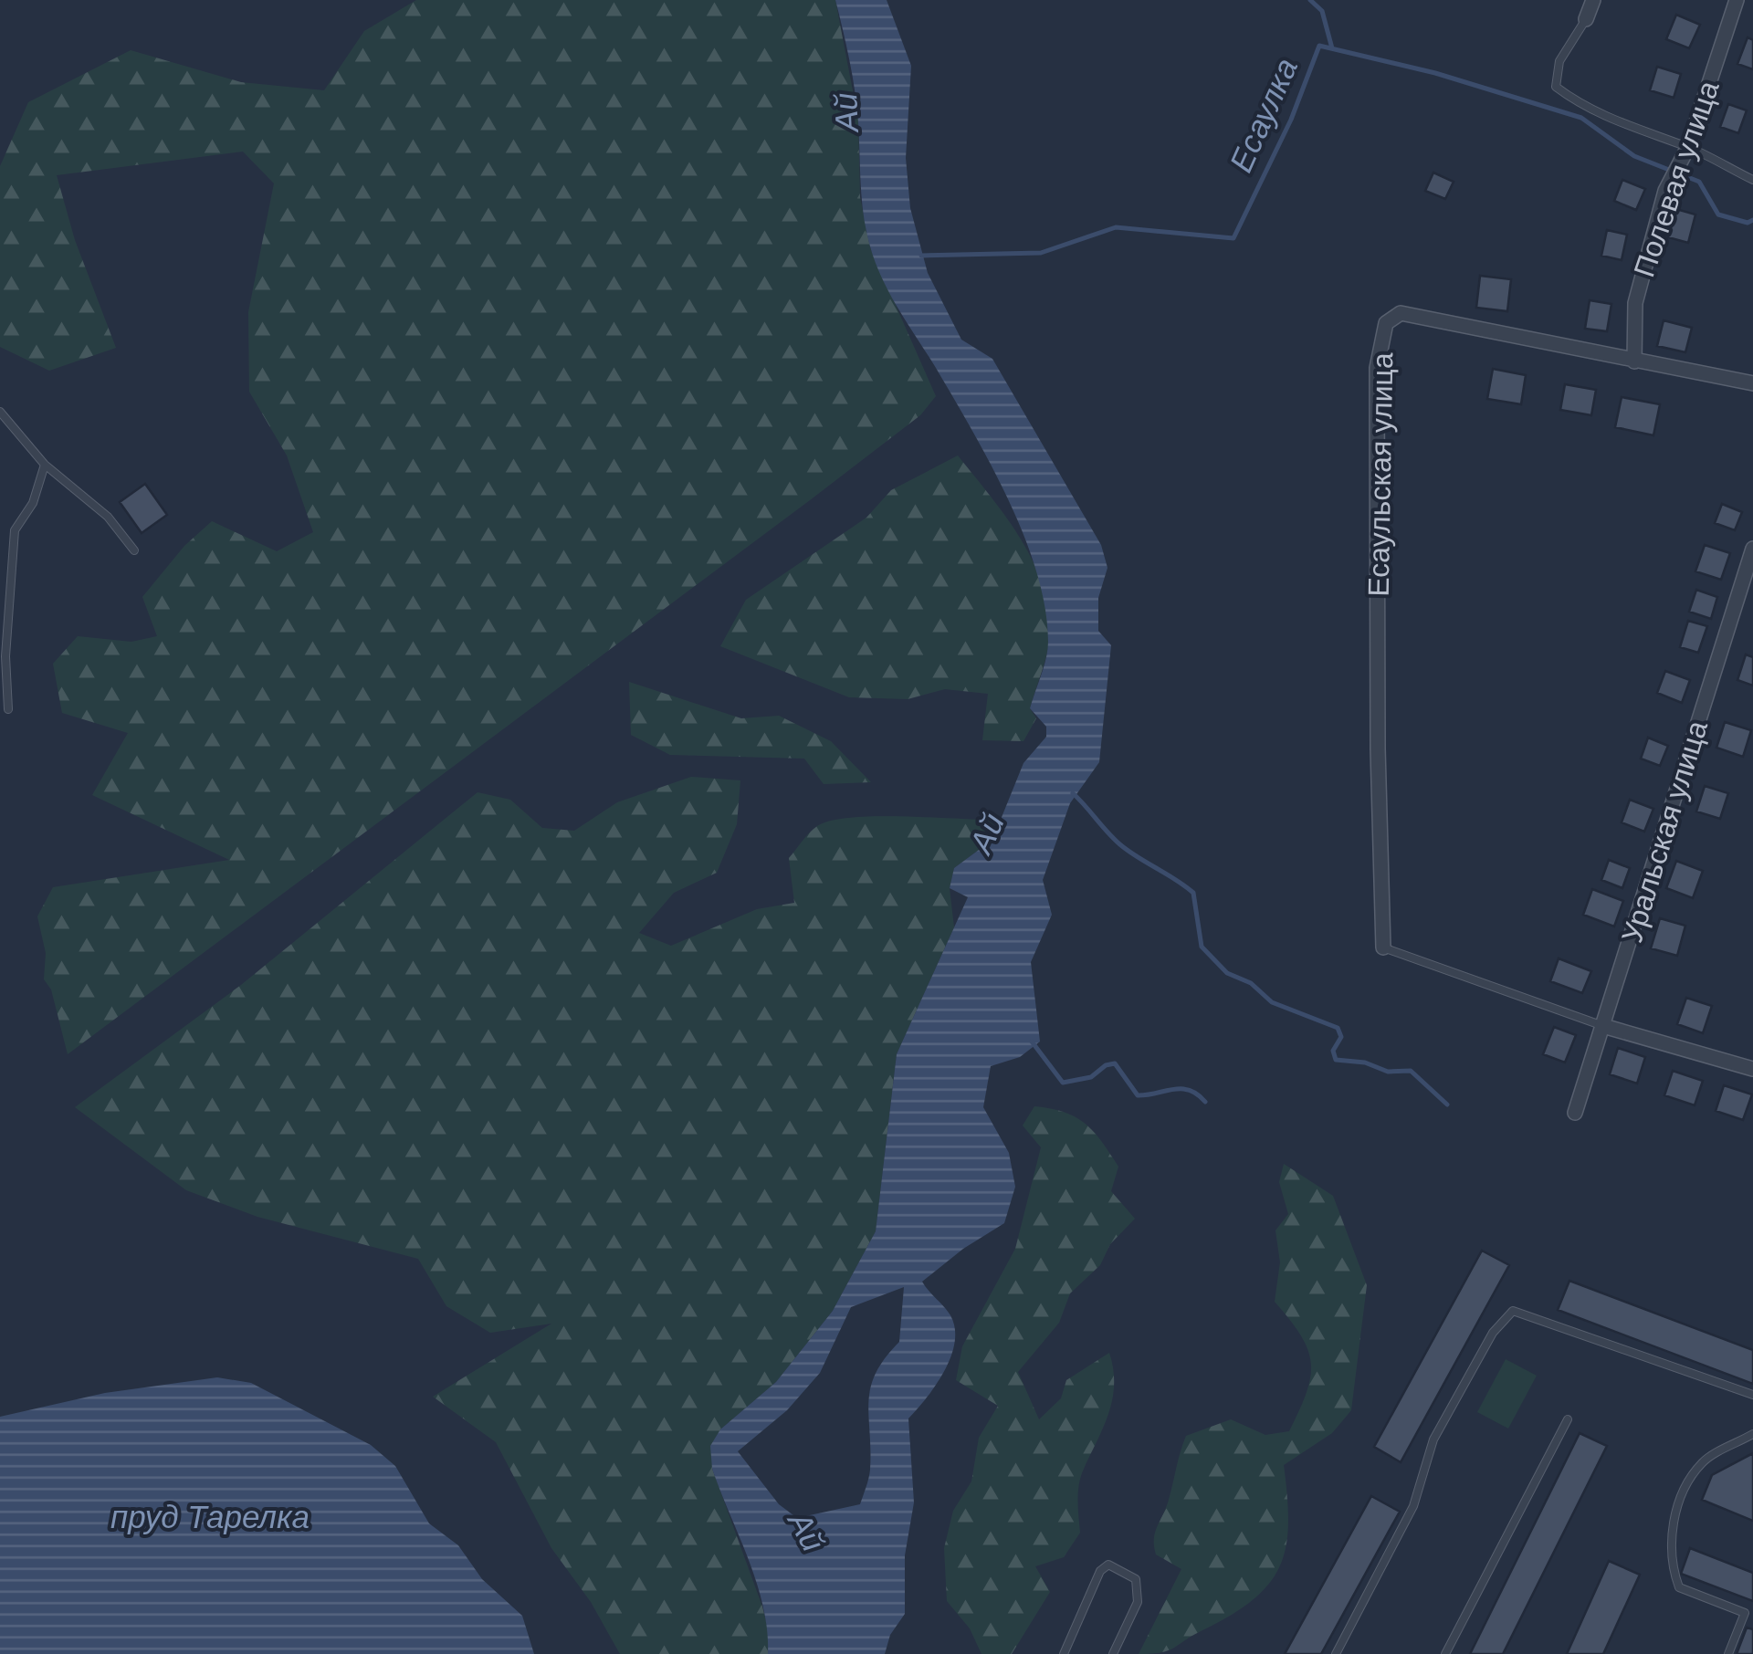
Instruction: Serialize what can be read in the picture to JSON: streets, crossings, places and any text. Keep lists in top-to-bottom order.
{
  "streets": {
    "street": ["Полевая улица", "Есаульская улица", "Уральская улица"]
  },
  "crossings": [
    ["Полевая улица", "Есаульская улица"]
  ],
  "water": ["Ай", "Есаулка", "пруд Тарелка"]
}
